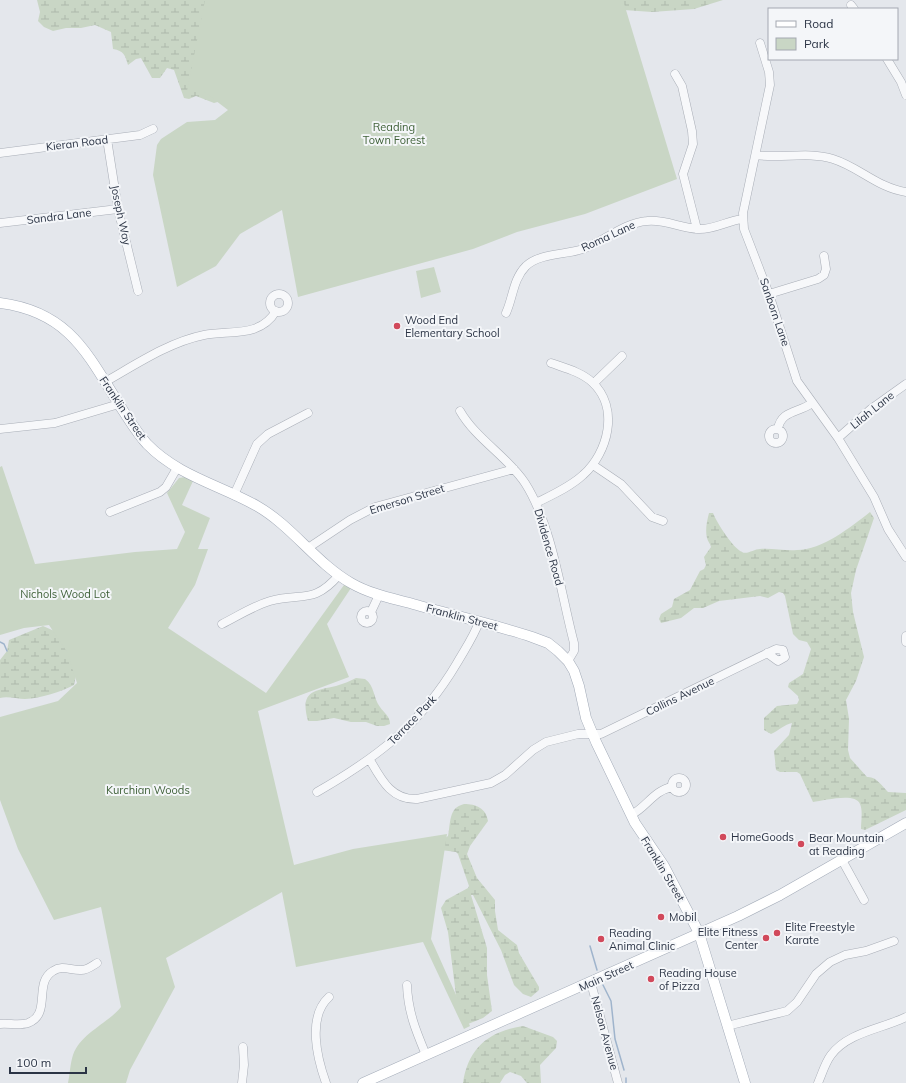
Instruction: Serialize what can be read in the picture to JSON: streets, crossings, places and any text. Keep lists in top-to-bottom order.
{
  "streets": {
    "main road": ["Franklin Street", "Main Street"],
    "street": [
      "Kieran Road",
      "Joseph Way",
      "Sandra Lane",
      "Roma Lane",
      "Sanborn Lane",
      "Lilah Lane",
      "Emerson Street",
      "Dividence Road",
      "Collins Avenue",
      "Terrace Park",
      "Nelson Avenue"
    ]
  },
  "crossings": [
    ["Kieran Road", "Joseph Way"],
    ["Joseph Way", "Sandra Lane"],
    ["Roma Lane", "Sanborn Lane"],
    ["Sanborn Lane", "Lilah Lane"],
    ["Franklin Street", "Emerson Street"],
    ["Franklin Street", "Dividence Road"],
    ["Franklin Street", "Collins Avenue"],
    ["Franklin Street", "Terrace Park"],
    ["Franklin Street", "Main Street"],
    ["Emerson Street", "Dividence Road"],
    ["Collins Avenue", "Terrace Park"],
    ["Main Street", "Nelson Avenue"]
  ],
  "parks": ["Reading Town Forest", "Nichols Wood Lot", "Kurchian Woods"],
  "places": [
    "Wood End Elementary School",
    "HomeGoods",
    "Bear Mountain at Reading",
    "Mobil",
    "Elite Freestyle Karate",
    "Elite Fitness Center",
    "Reading Animal Clinic",
    "Reading House of Pizza"
  ],
  "legend": ["Road", "Park"],
  "scale_bar": "100 m"
}
